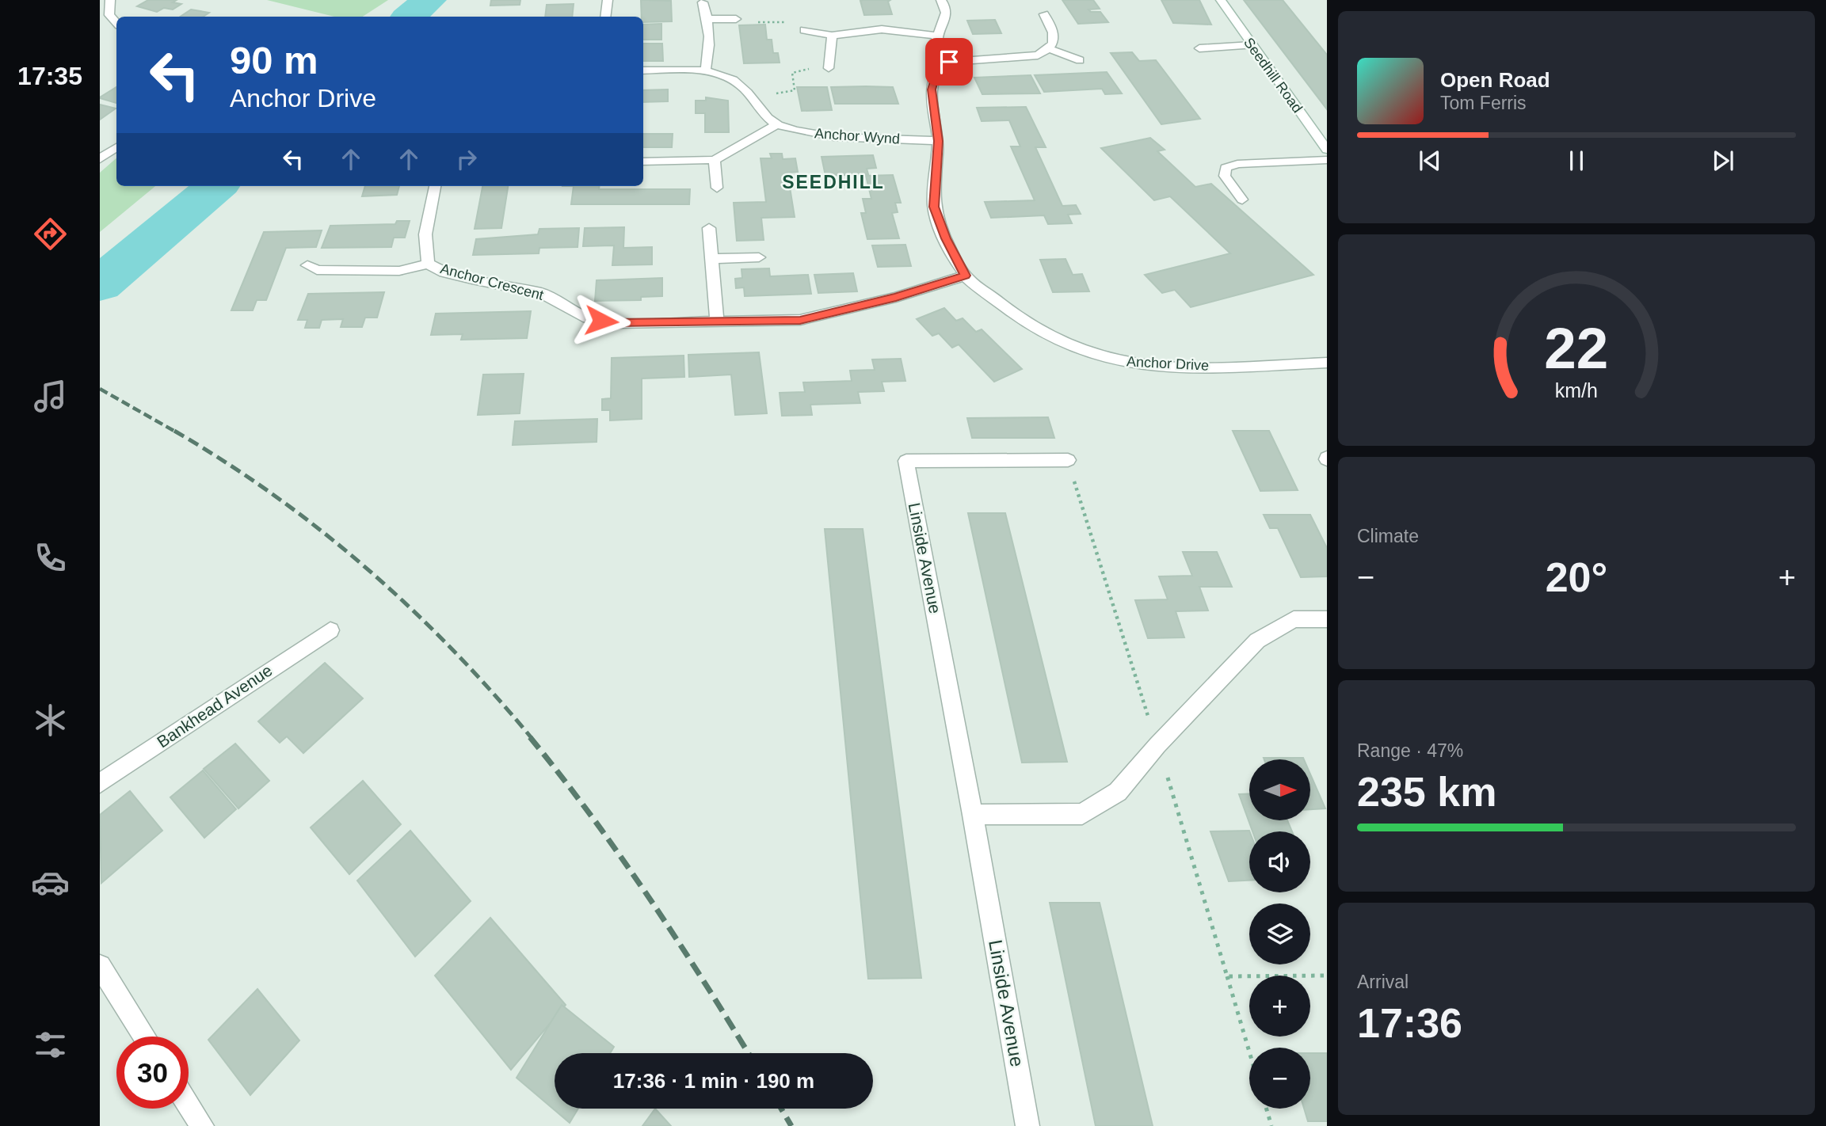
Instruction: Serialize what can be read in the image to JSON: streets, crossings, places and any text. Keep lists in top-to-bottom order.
{
  "streets": {
    "street": [
      "Seedhill Road",
      "Anchor Wynd",
      "Anchor Crescent",
      "Anchor Drive",
      "Linside Avenue",
      "Bankhead Avenue"
    ]
  },
  "crossings": [
    ["Anchor Wynd", "Anchor Drive"],
    ["Anchor Crescent", "Anchor Drive"]
  ],
  "districts": ["SEEDHILL"],
  "north": "right",
  "page": {
    "tabs": "17:35",
    "turn": ["90 m", "Anchor Drive"],
    "song": ["Open Road", "Tom Ferris"],
    "tile": [
      "Climate",
      ["Range · 47%", "235 km"],
      ["Arrival", "17:36"]
    ],
    "heat": ["−", "20°", "+"],
    "map_buttons": ["+", "−"],
    "limit": "30",
    "trip": "17:36 · 1 min · 190 m",
    "gauge": ["22", "km/h"]
  }
}
